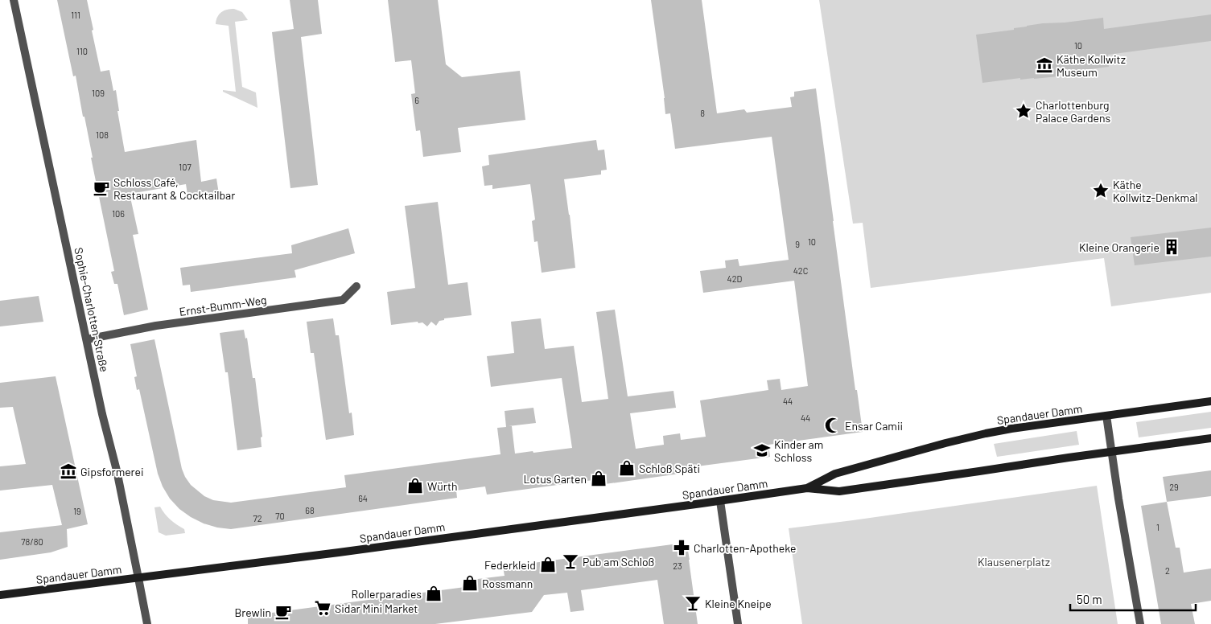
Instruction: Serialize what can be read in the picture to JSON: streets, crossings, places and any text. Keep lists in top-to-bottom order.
{
  "streets": {
    "main road": ["Spandauer Damm"],
    "street": ["Ernst-Bumm-Weg", "Sophie-Charlotten-Straße"]
  },
  "crossings": [
    ["Ernst-Bumm-Weg", "Sophie-Charlotten-Straße"],
    ["Sophie-Charlotten-Straße", "Spandauer Damm"]
  ],
  "parks": ["Klausenerplatz"],
  "places": {
    "museum": ["Käthe Kollwitz Museum", "Gipsformerei"],
    "place": ["Charlottenburg Palace Gardens", "Käthe Kollwitz-Denkmal"],
    "cafe": ["Schloss Café, Restaurant & Cocktailbar", "Brewlin"],
    "building": ["Kleine Orangerie"],
    "mosque": ["Ensar Camii"],
    "school or university": ["Kinder am Schloss"],
    "shop": [
      "Schloß Späti",
      "Lotus Garten",
      "Würth",
      "Federkleid",
      "Rossmann",
      "Rollerparadies"
    ],
    "pharmacy": ["Charlotten-Apotheke"],
    "bar": ["Pub am Schloß", "Kleine Kneipe"],
    "supermarket": ["Sidar Mini Market"]
  },
  "house_numbers": [
    "111",
    "10",
    "110",
    "109",
    "6",
    "8",
    "108",
    "107",
    "106",
    "10",
    "9",
    "42C",
    "42D",
    "44",
    "44",
    "29",
    "64",
    "68",
    "19",
    "70",
    "72",
    "1",
    "78/80",
    "23",
    "2"
  ],
  "scale_bar": "50 m"
}
